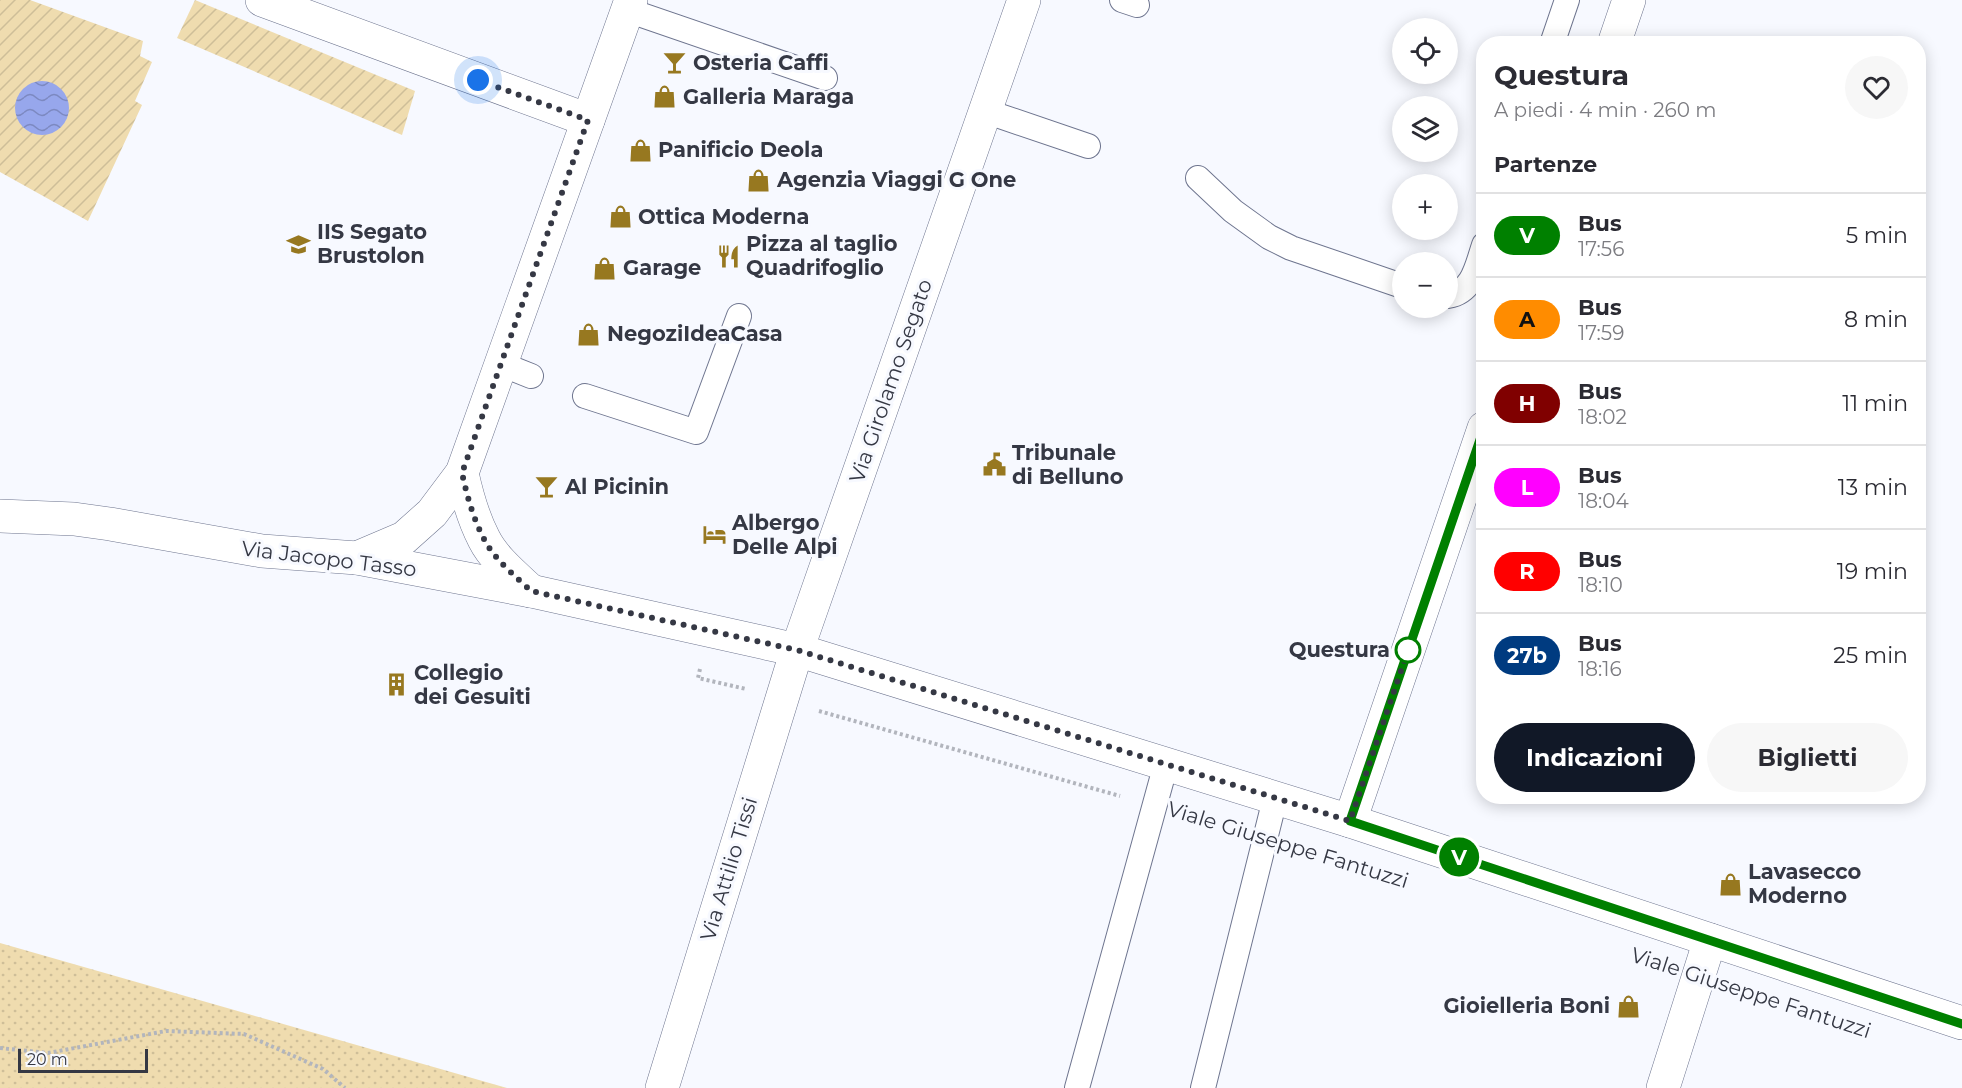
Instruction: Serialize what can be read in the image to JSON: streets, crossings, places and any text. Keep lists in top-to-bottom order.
{
  "streets": {
    "street": [
      "Via Girolamo Segato",
      "Via Jacopo Tasso",
      "Viale Giuseppe Fantuzzi",
      "Via Attilio Tissi"
    ]
  },
  "crossings": [
    ["Via Girolamo Segato", "Via Jacopo Tasso"],
    ["Via Girolamo Segato", "Viale Giuseppe Fantuzzi"],
    ["Via Girolamo Segato", "Via Attilio Tissi"],
    ["Via Jacopo Tasso", "Viale Giuseppe Fantuzzi"],
    ["Via Jacopo Tasso", "Via Attilio Tissi"],
    ["Viale Giuseppe Fantuzzi", "Via Attilio Tissi"]
  ],
  "places": {
    "bar": ["Osteria Caffi", "Al Picinin"],
    "shop": [
      "Galleria Maraga",
      "Panificio Deola",
      "Agenzia Viaggi G One",
      "Ottica Moderna",
      "Garage",
      "NegoziIdeaCasa",
      "Lavasecco Moderno",
      "Gioielleria Boni"
    ],
    "school or university": ["IIS Segato Brustolon"],
    "restaurant": ["Pizza al taglio Quadrifoglio"],
    "public building": ["Tribunale di Belluno"],
    "hotel": ["Albergo Delle Alpi"],
    "other": ["Questura"],
    "building": ["Collegio dei Gesuiti"]
  },
  "lines": ["bus line V"],
  "scale_bar": "20 m",
  "page": {
    "on_map": "V",
    "map_buttons": ["+", "−"],
    "heading": [
      ["Questura", "A piedi · 4 min · 260 m"],
      "Partenze"
    ],
    "list": [
      {
        "mark": "V",
        "name": "Bus",
        "note": "17:56",
        "value": "5 min"
      },
      {
        "mark": "A",
        "name": "Bus",
        "note": "17:59",
        "value": "8 min"
      },
      {
        "mark": "H",
        "name": "Bus",
        "note": "18:02",
        "value": "11 min"
      },
      {
        "mark": "L",
        "name": "Bus",
        "note": "18:04",
        "value": "13 min"
      },
      {
        "mark": "R",
        "name": "Bus",
        "note": "18:10",
        "value": "19 min"
      },
      {
        "mark": "27b",
        "name": "Bus",
        "note": "18:16",
        "value": "25 min"
      }
    ],
    "buttons": ["Indicazioni", "Biglietti"],
    "scale": "20 m"
  }
}
